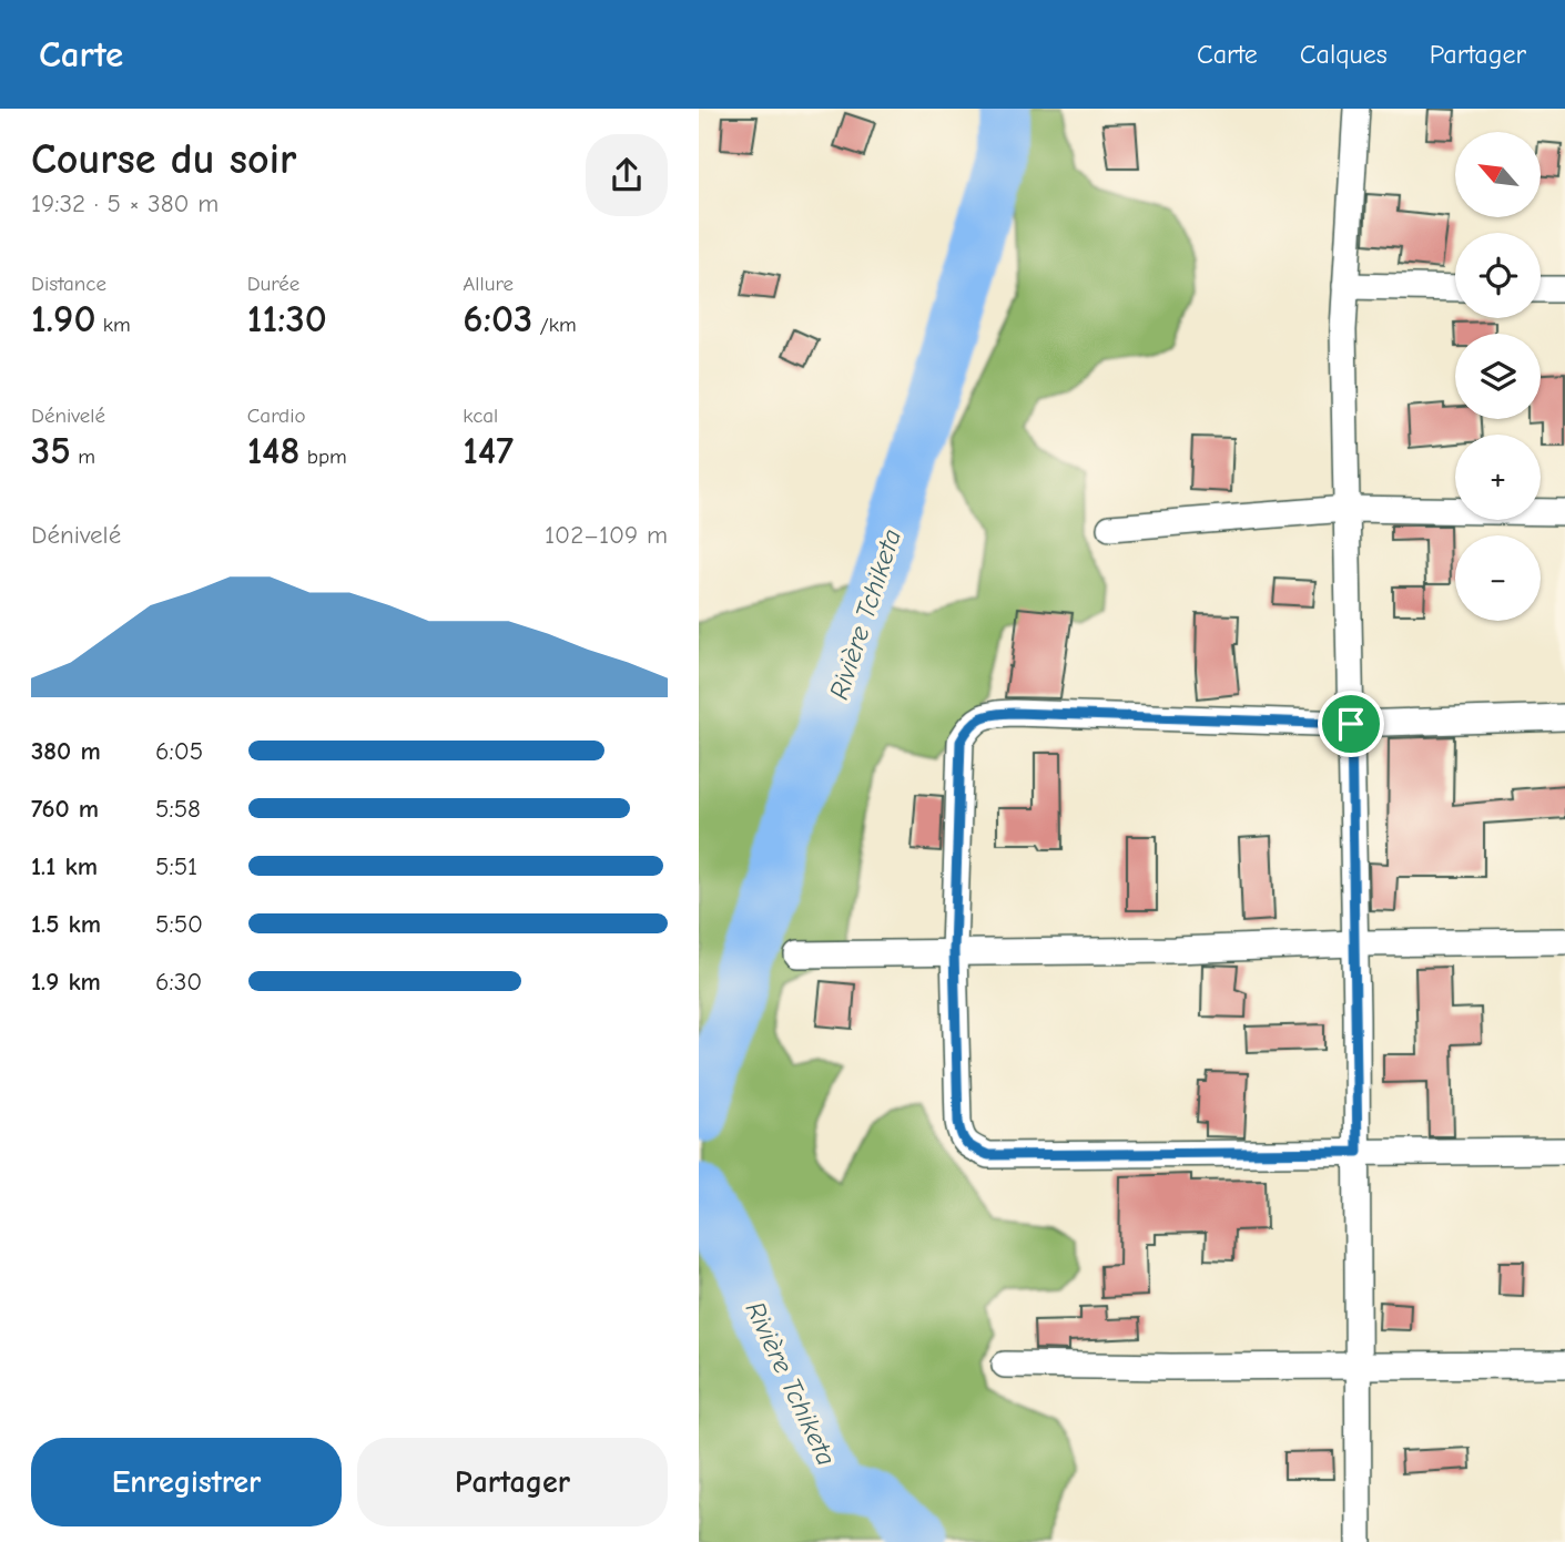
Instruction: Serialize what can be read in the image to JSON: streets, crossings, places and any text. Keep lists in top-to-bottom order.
{
  "water": ["Rivière Tchiketa"],
  "north": "top left",
  "page": {
    "header": "Carte",
    "nav": ["Carte", "Calques", "Partager"],
    "heading": ["Course du soir", "19:32 · 5 × 380 m"],
    "map_buttons": ["+", "−"],
    "stats": [
      ["Distance", "1.90 km"],
      ["Durée", "11:30"],
      ["Allure", "6:03 /km"],
      ["Dénivelé", "35 m"],
      ["Cardio", "148 bpm"],
      ["kcal", "147"]
    ],
    "chart": ["Dénivelé", "102–109 m"],
    "list": [
      {
        "name": "380 m",
        "note": "6:05"
      },
      {
        "name": "760 m",
        "note": "5:58"
      },
      {
        "name": "1.1 km",
        "note": "5:51"
      },
      {
        "name": "1.5 km",
        "note": "5:50"
      },
      {
        "name": "1.9 km",
        "note": "6:30"
      }
    ],
    "buttons": ["Enregistrer", "Partager"]
  }
}
